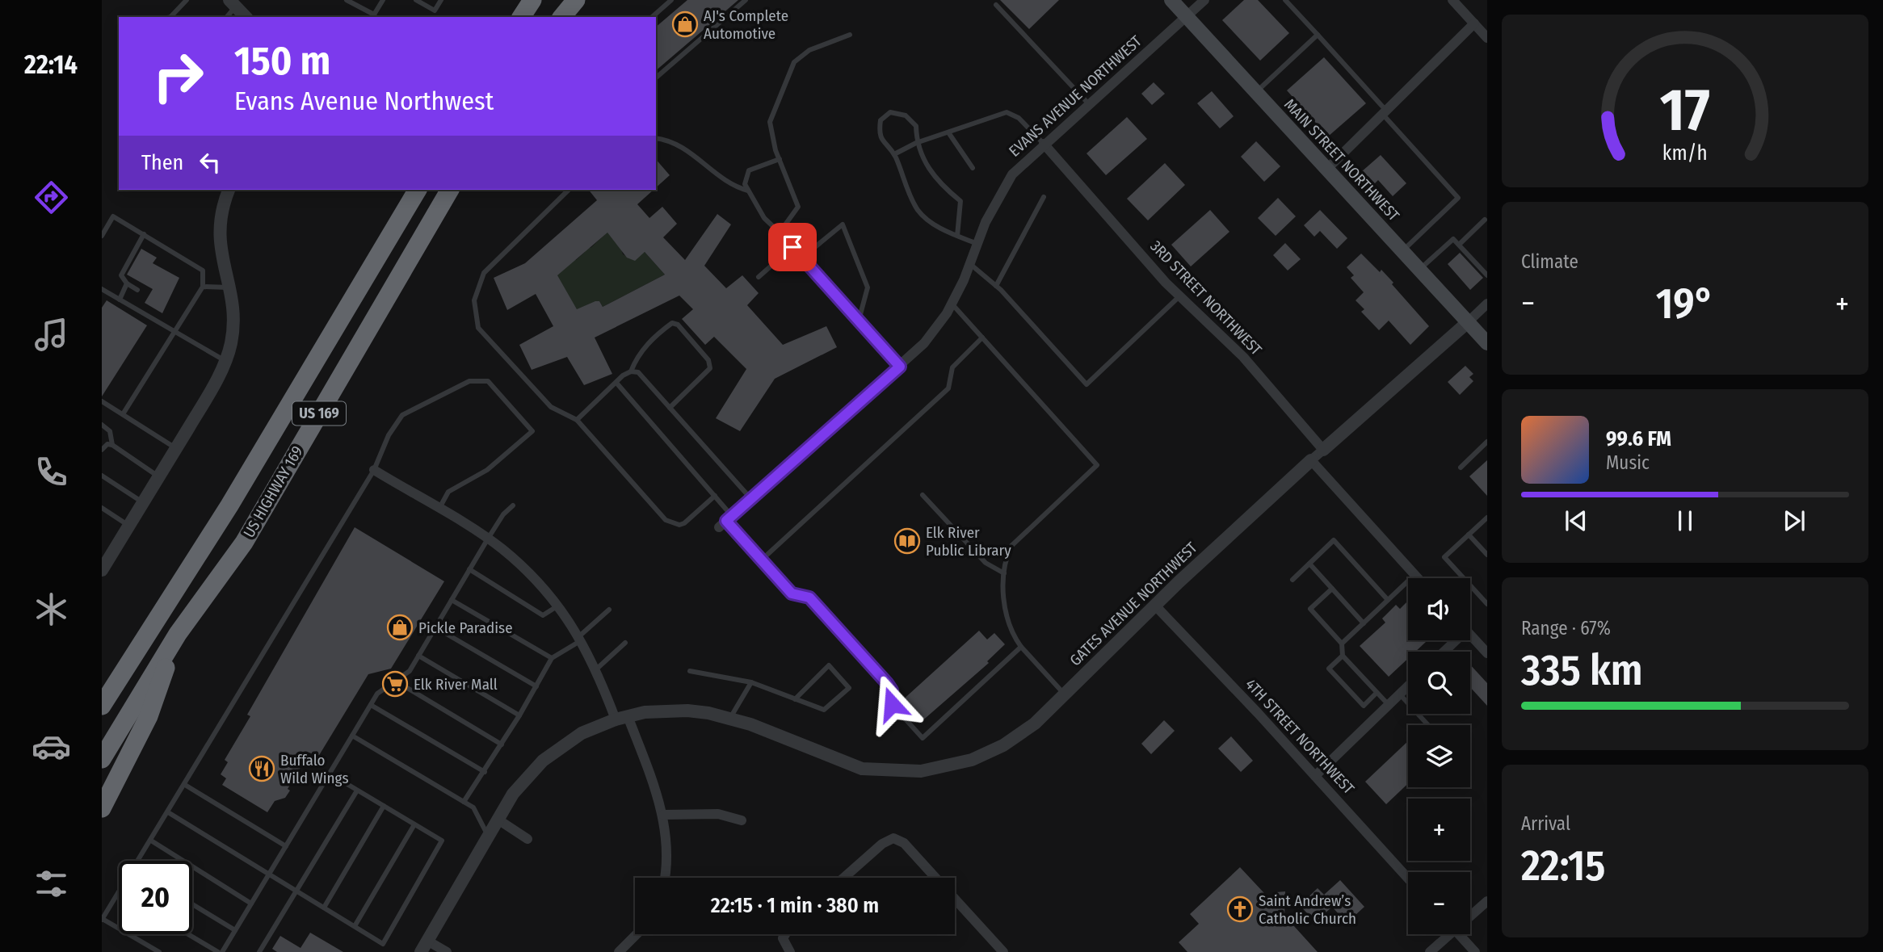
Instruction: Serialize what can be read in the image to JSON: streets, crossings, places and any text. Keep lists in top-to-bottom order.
{
  "streets": {
    "highway": ["US 169", "US HIGHWAY 169"],
    "main road": ["MAIN STREET NORTHWEST"],
    "street": [
      "EVANS AVENUE NORTHWEST",
      "3RD STREET NORTHWEST",
      "GATES AVENUE NORTHWEST",
      "4TH STREET NORTHWEST"
    ]
  },
  "crossings": [
    ["EVANS AVENUE NORTHWEST", "MAIN STREET NORTHWEST"],
    ["EVANS AVENUE NORTHWEST", "3RD STREET NORTHWEST"],
    ["GATES AVENUE NORTHWEST", "4TH STREET NORTHWEST"]
  ],
  "places": {
    "shop": ["AJ's Complete Automotive", "Pickle Paradise"],
    "library": ["Elk River Public Library"],
    "supermarket": ["Elk River Mall"],
    "restaurant": ["Buffalo Wild Wings"],
    "church": ["Saint Andrew’s Catholic Church"]
  },
  "page": {
    "tabs": "22:14",
    "turn": ["150 m", "Evans Avenue Northwest"],
    "then": "Then",
    "tile": [
      "Climate",
      ["Range · 67%", "335 km"],
      ["Arrival", "22:15"]
    ],
    "heat": ["−", "19°", "+"],
    "song": ["99.6 FM", "Music"],
    "map_buttons": ["+", "−"],
    "limit": "20",
    "trip": "22:15 · 1 min · 380 m",
    "gauge": ["17", "km/h"]
  }
}
